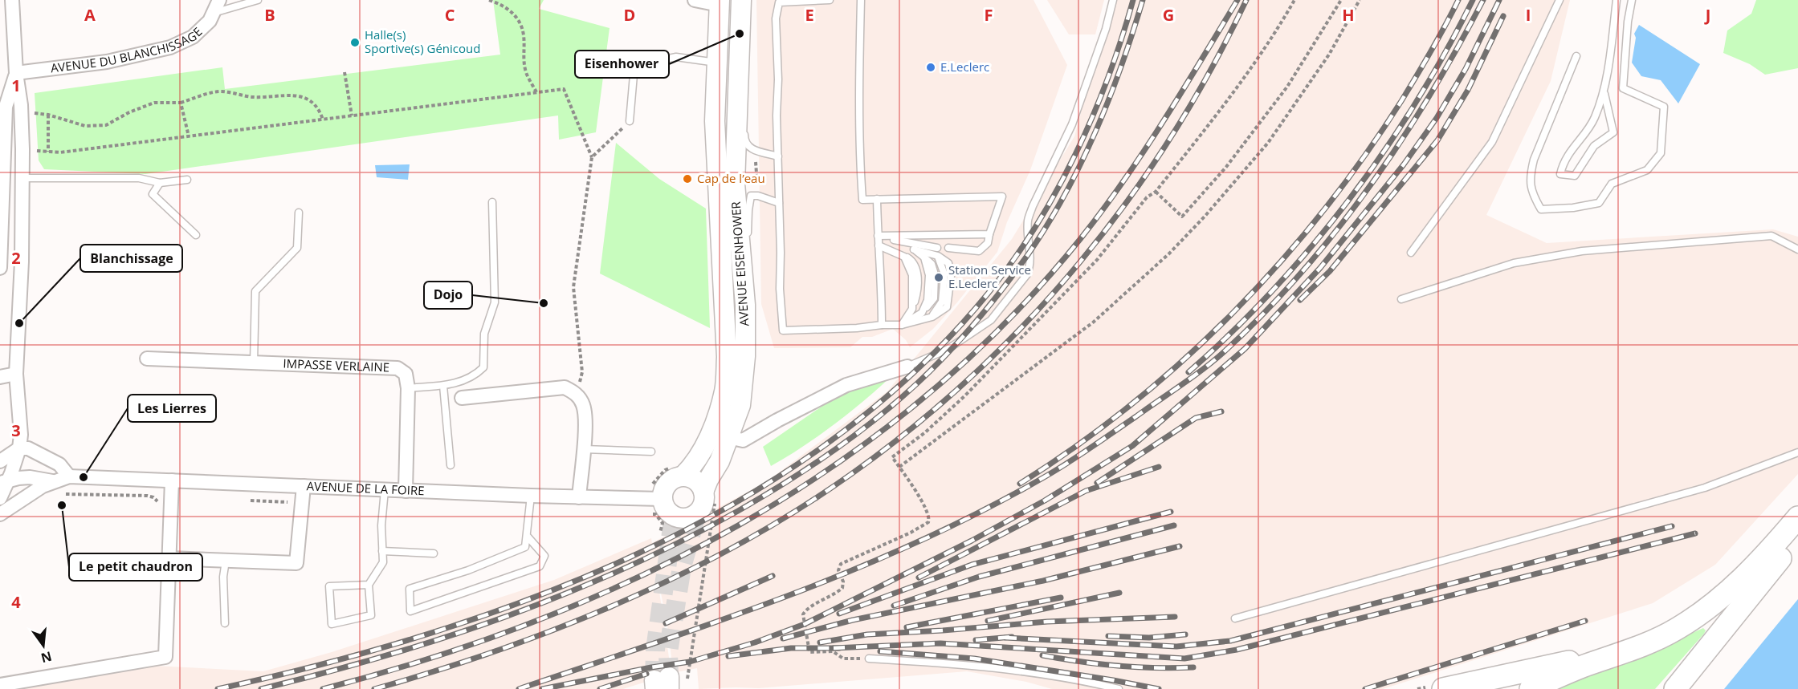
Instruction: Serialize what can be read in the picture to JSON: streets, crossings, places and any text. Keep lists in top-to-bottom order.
{
  "streets": {
    "main road": ["AVENUE EISENHOWER"],
    "street": ["AVENUE DU BLANCHISSAGE", "IMPASSE VERLAINE", "AVENUE DE LA FOIRE"]
  },
  "crossings": [
    ["AVENUE EISENHOWER", "AVENUE DE LA FOIRE"],
    ["IMPASSE VERLAINE", "AVENUE DE LA FOIRE"]
  ],
  "places": [
    "Eisenhower",
    "Halle(s) Sportive(s) Génicoud",
    "E.Leclerc",
    "Cap de l’eau",
    "Station Service E.Leclerc",
    "Dojo",
    "Blanchissage",
    "Les Lierres",
    "Le petit chaudron"
  ],
  "north": "bottom",
  "grid": {
    "columns": [
      "A",
      "B",
      "C",
      "D",
      "E",
      "F",
      "G",
      "H",
      "I",
      "J"
    ],
    "rows": [
      "1",
      "2",
      "3",
      "4"
    ]
  }
}
